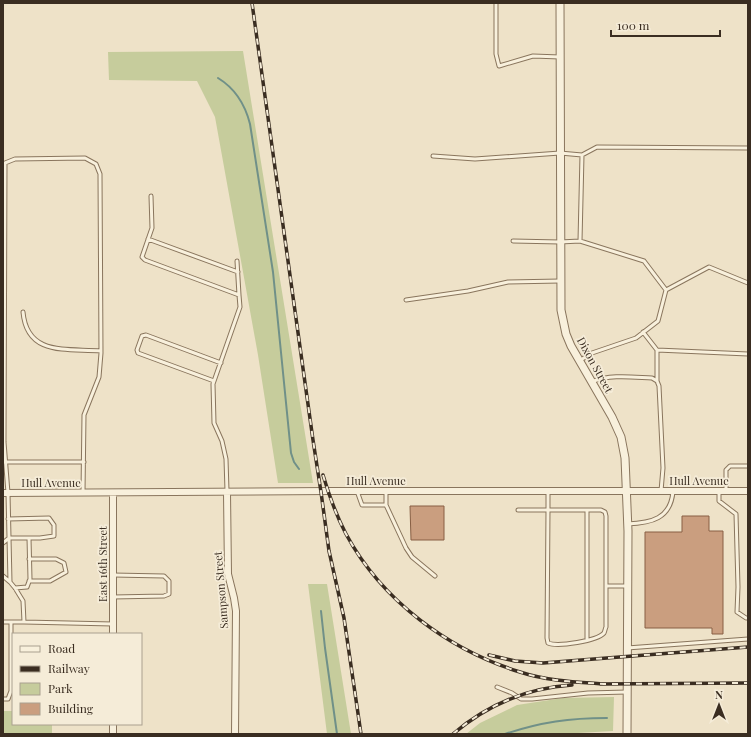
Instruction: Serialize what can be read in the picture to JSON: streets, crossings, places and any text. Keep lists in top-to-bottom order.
{
  "streets": {
    "street": [
      "Dixon Street",
      "Hull Avenue",
      "East 16th Street",
      "Sampson Street"
    ]
  },
  "crossings": [
    ["Dixon Street", "Hull Avenue"],
    ["Hull Avenue", "East 16th Street"],
    ["Hull Avenue", "Sampson Street"]
  ],
  "legend": [
    "Road",
    "Railway",
    "Park",
    "Building"
  ],
  "scale_bar": "100 m",
  "north": "top"
}
